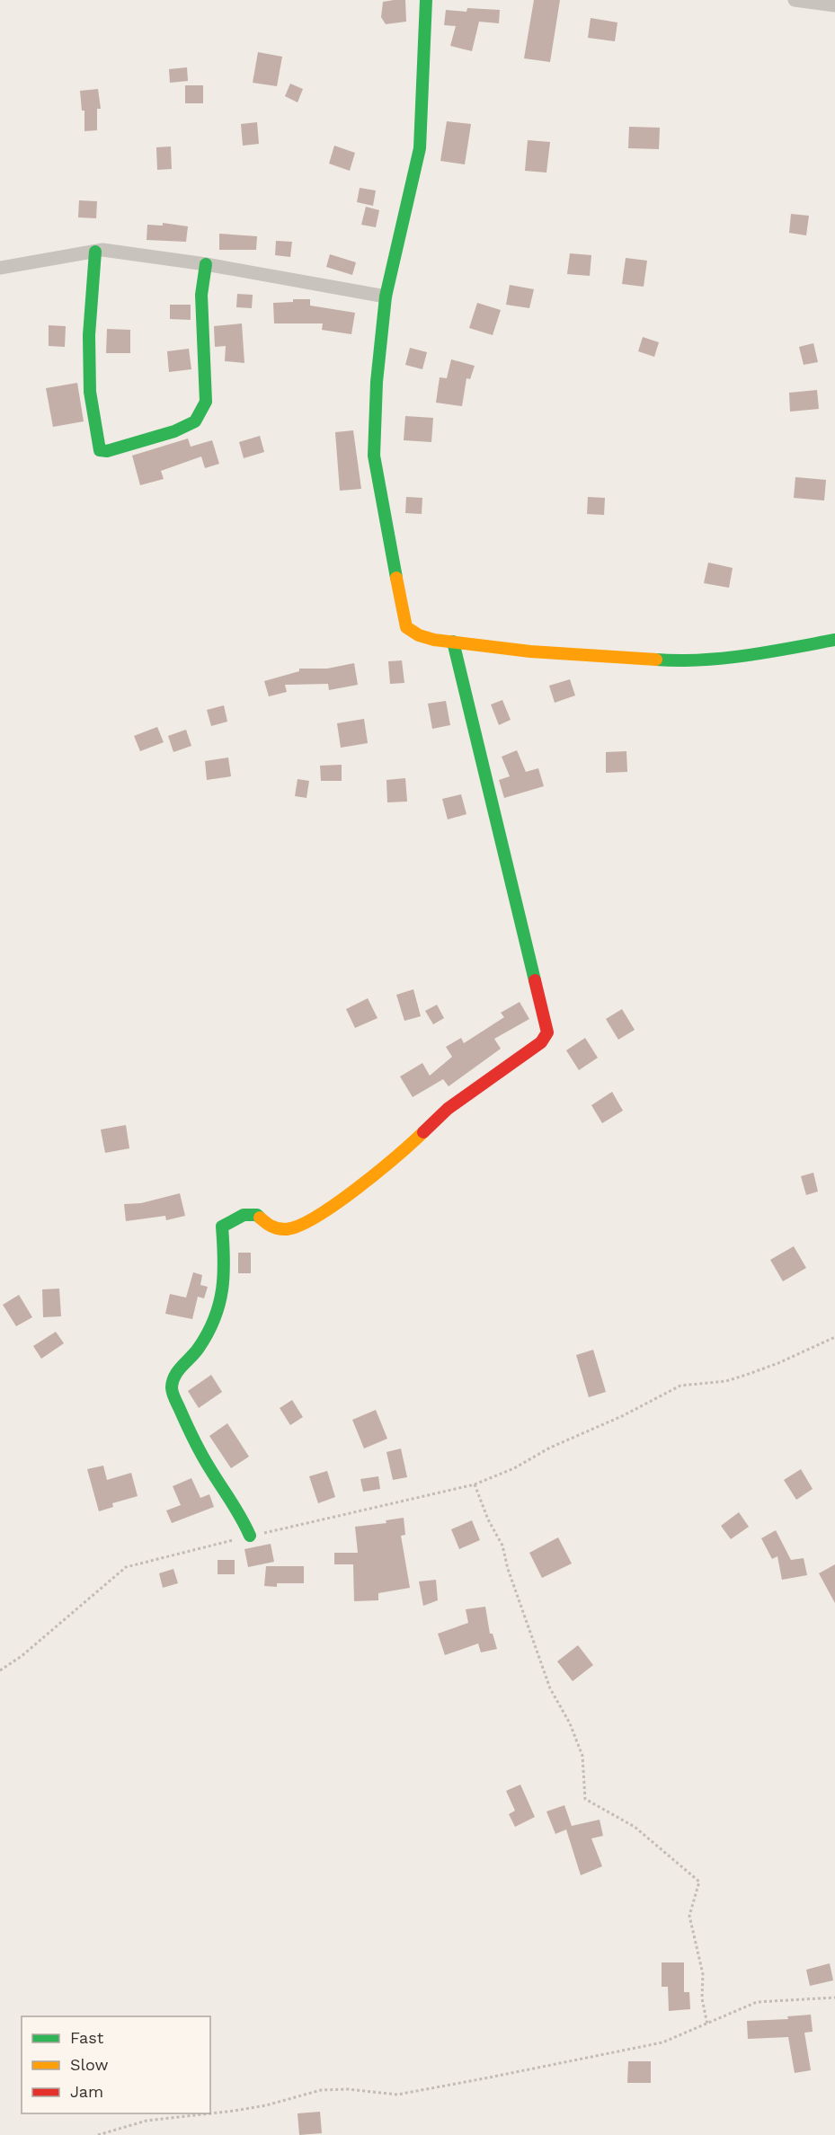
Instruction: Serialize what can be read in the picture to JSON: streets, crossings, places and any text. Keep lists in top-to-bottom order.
{
  "legend": ["Fast", "Slow", "Jam"]
}
